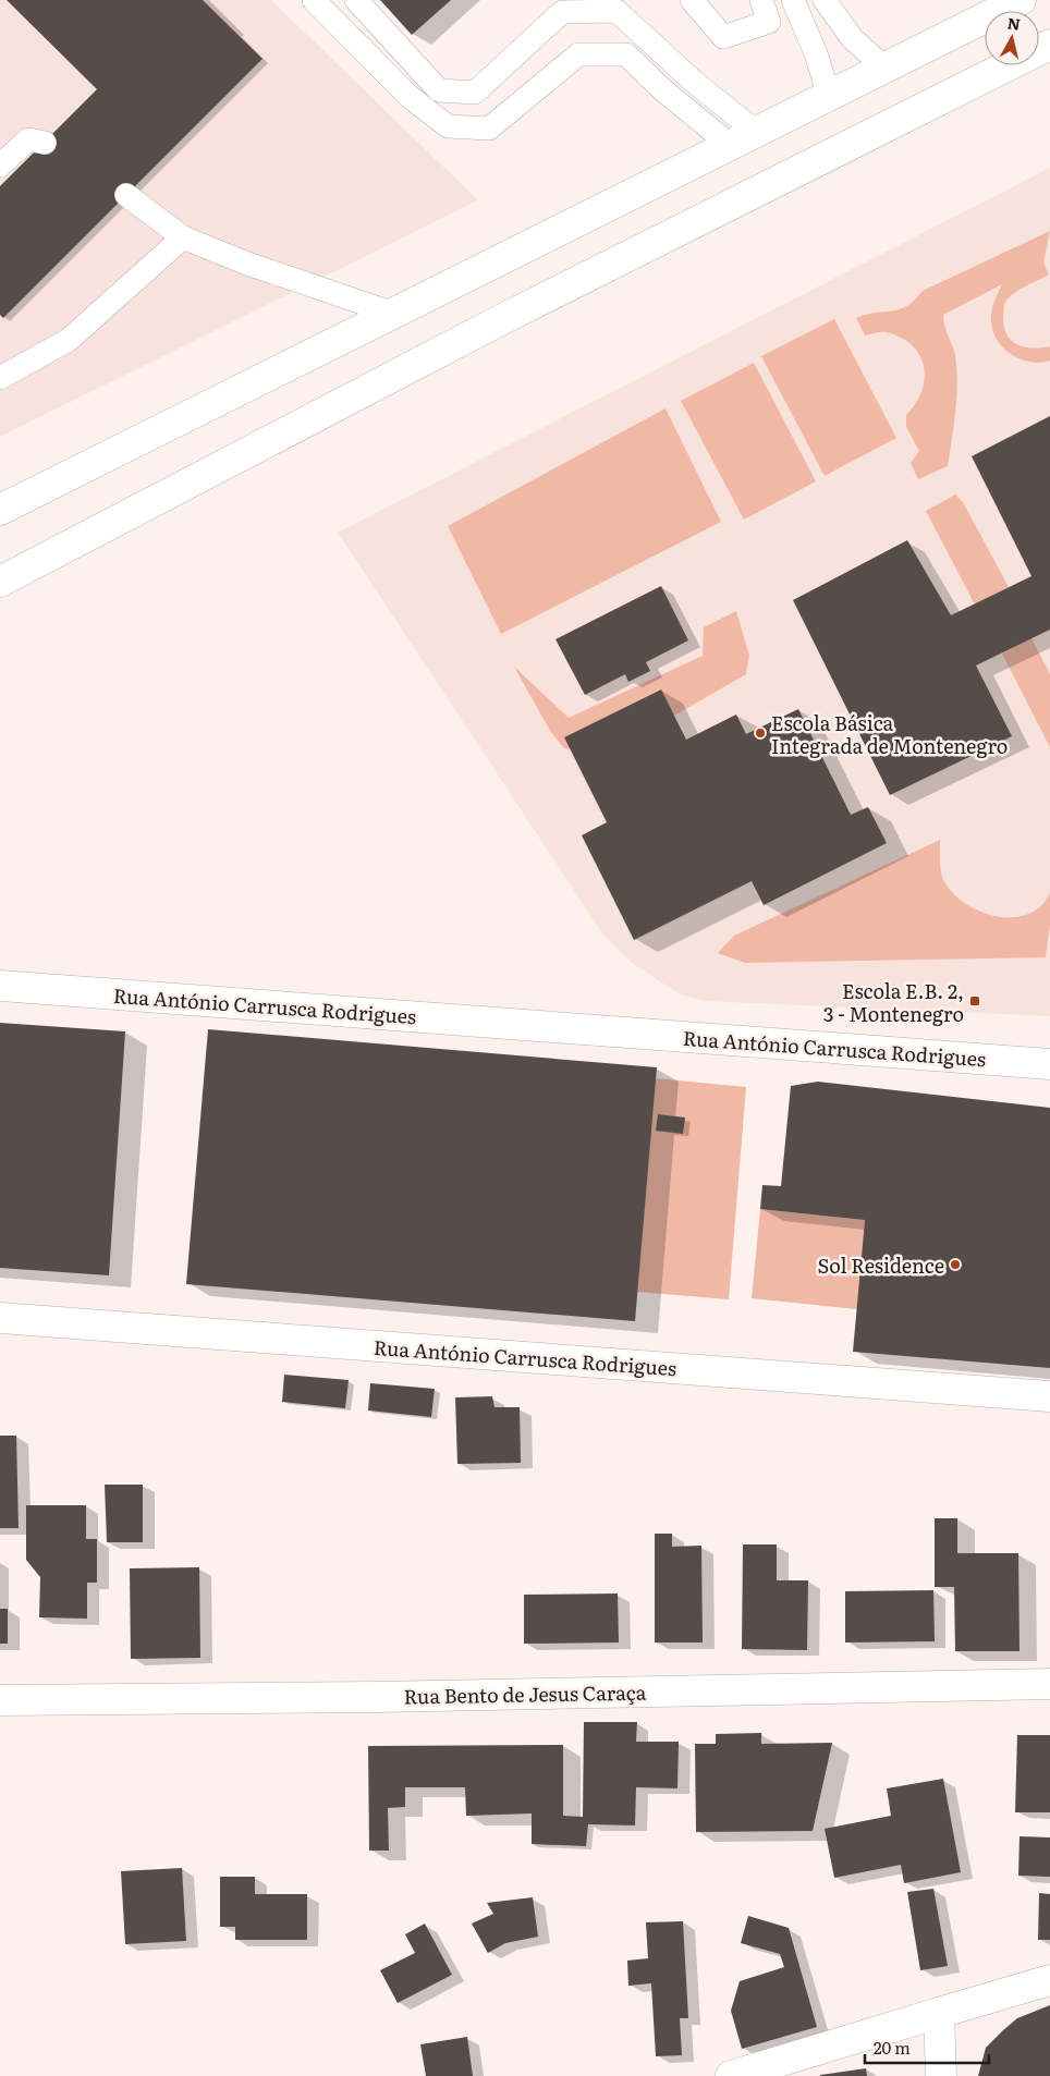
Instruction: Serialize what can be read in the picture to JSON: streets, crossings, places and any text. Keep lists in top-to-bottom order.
{
  "streets": {
    "street": ["Rua António Carrusca Rodrigues", "Rua Bento de Jesus Caraça"]
  },
  "places": {
    "other": ["Escola Básica Integrada de Montenegro", "Sol Residence"],
    "transit": ["Escola E.B. 2, 3 - Montenegro"]
  },
  "scale_bar": "20 m",
  "north": "top"
}
